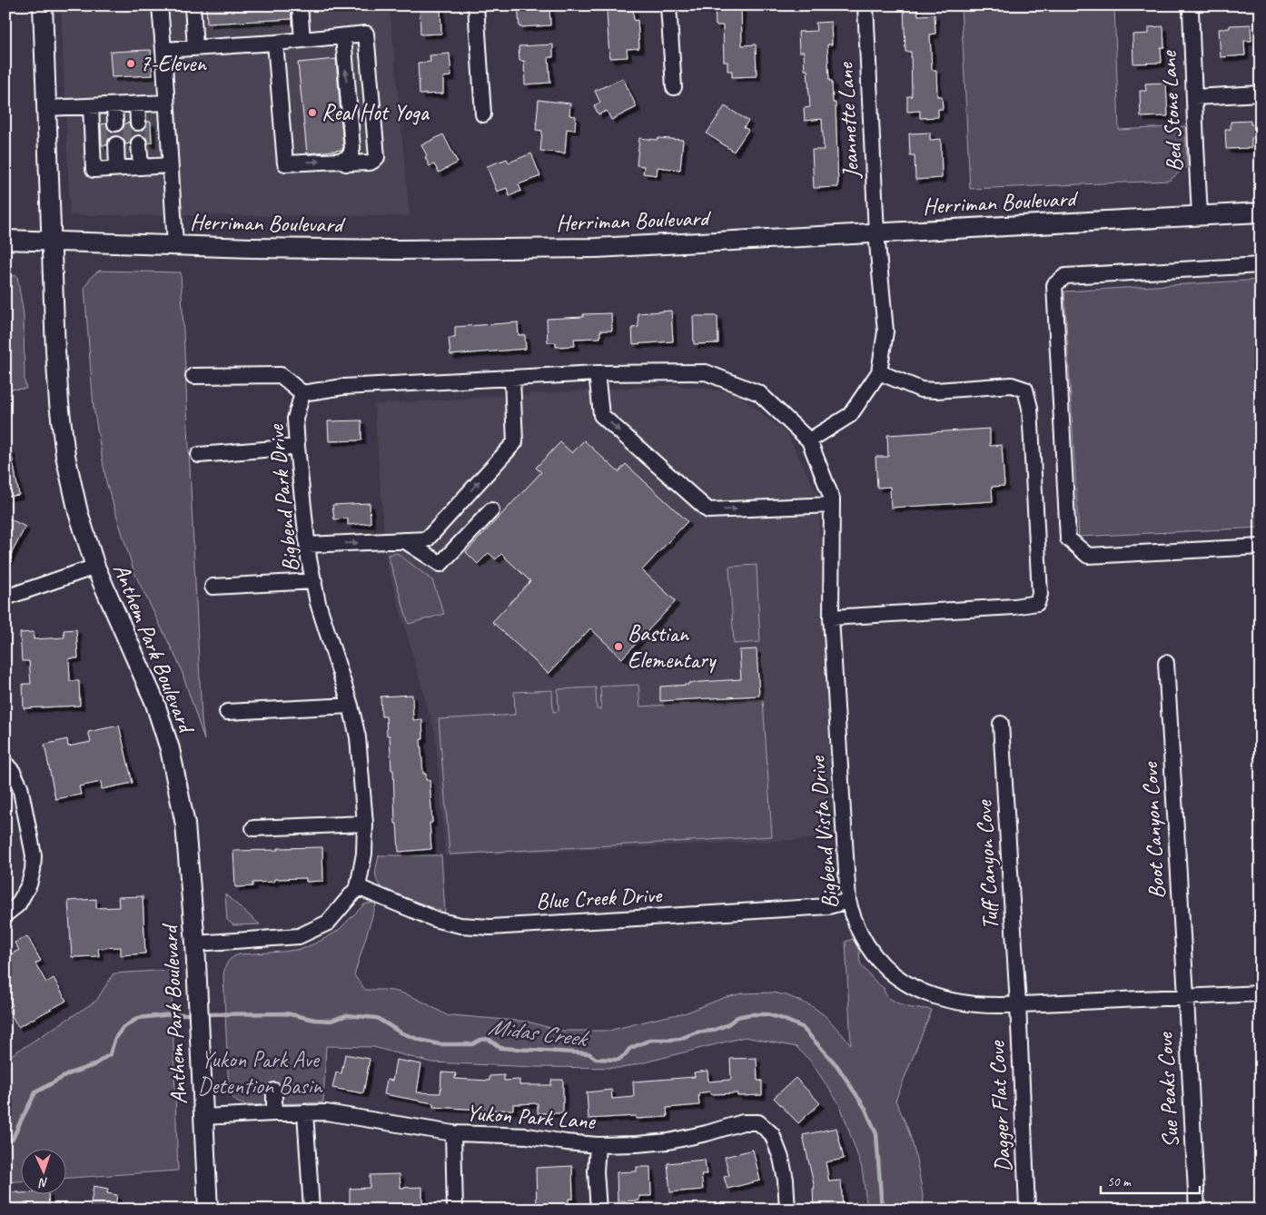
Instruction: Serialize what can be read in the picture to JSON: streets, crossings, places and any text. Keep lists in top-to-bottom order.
{
  "streets": {
    "main road": ["Herriman Boulevard", "Anthem Park Boulevard"],
    "street": [
      "Bed Stone Lane",
      "Jeannette Lane",
      "Bigbend Park Drive",
      "Boot Canyon Cove",
      "Bigbend Vista Drive",
      "Tuff Canyon Cove",
      "Blue Creek Drive",
      "Sue Peaks Cove",
      "Dagger Flat Cove",
      "Yukon Park Lane"
    ]
  },
  "crossings": [
    ["Bed Stone Lane", "Herriman Boulevard"],
    ["Jeannette Lane", "Herriman Boulevard"],
    ["Herriman Boulevard", "Anthem Park Boulevard"],
    ["Bigbend Park Drive", "Anthem Park Boulevard"],
    ["Bigbend Park Drive", "Bigbend Vista Drive"],
    ["Bigbend Park Drive", "Blue Creek Drive"],
    ["Anthem Park Boulevard", "Yukon Park Lane"],
    ["Boot Canyon Cove", "Bigbend Vista Drive"],
    ["Boot Canyon Cove", "Sue Peaks Cove"],
    ["Bigbend Vista Drive", "Tuff Canyon Cove"],
    ["Bigbend Vista Drive", "Blue Creek Drive"],
    ["Bigbend Vista Drive", "Sue Peaks Cove"],
    ["Bigbend Vista Drive", "Dagger Flat Cove"],
    ["Tuff Canyon Cove", "Dagger Flat Cove"]
  ],
  "water": ["Midas Creek"],
  "parks": ["Yukon Park Ave Detention Basin"],
  "places": ["7-Eleven", "Real Hot Yoga", "Bastian Elementary"],
  "scale_bar": "50 m",
  "north": "bottom"
}
